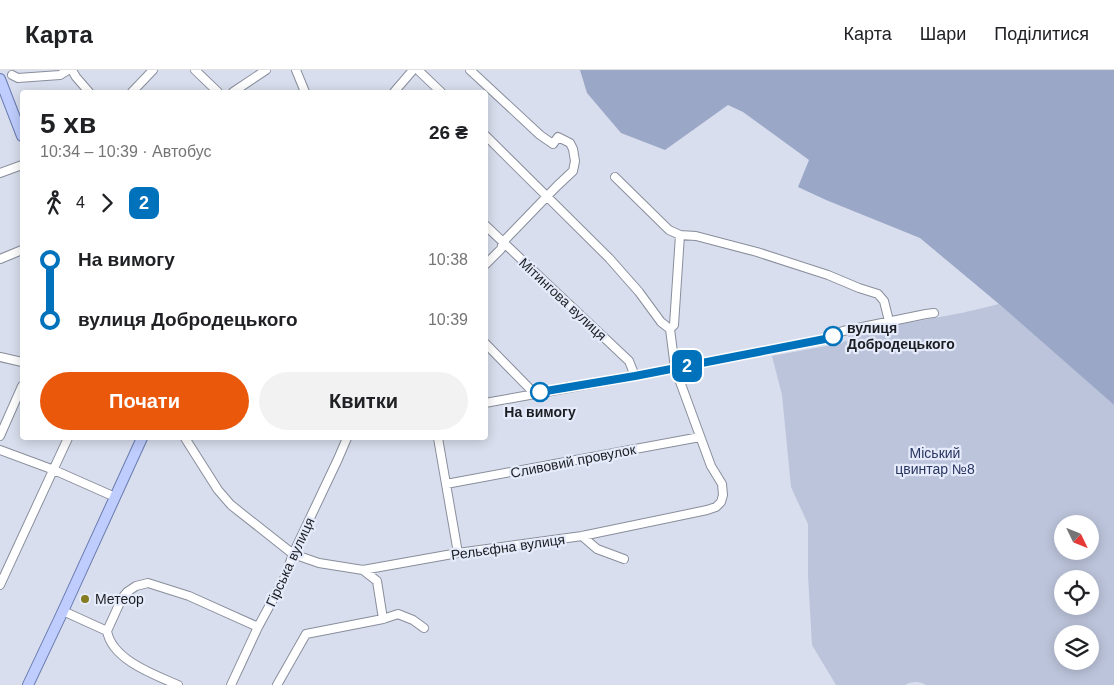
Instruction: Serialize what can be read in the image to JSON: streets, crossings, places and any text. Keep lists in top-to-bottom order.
{
  "streets": {
    "street": [
      "Мітингова вулиця",
      "Сливовий провулок",
      "Рельєфна вулиця",
      "Гірська вулиця"
    ]
  },
  "crossings": [
    ["Сливовий провулок", "Рельєфна вулиця"],
    ["Рельєфна вулиця", "Гірська вулиця"]
  ],
  "parks": ["Міський цвинтар №8"],
  "places": ["вулиця Добродецького", "На вимогу", "Метеор"],
  "lines": ["bus line 2"],
  "north": "bottom right",
  "page": {
    "header": "Карта",
    "nav": ["Карта", "Шари", "Поділитися"],
    "on_map": "2",
    "heading": ["5 хв", "10:34 – 10:39 · Автобус", "26 ₴"],
    "legs": ["4", "2"],
    "list": [
      {
        "name": "На вимогу",
        "value": "10:38"
      },
      {
        "name": "вулиця Добродецького",
        "value": "10:39"
      }
    ],
    "buttons": ["Почати", "Квитки"]
  }
}
